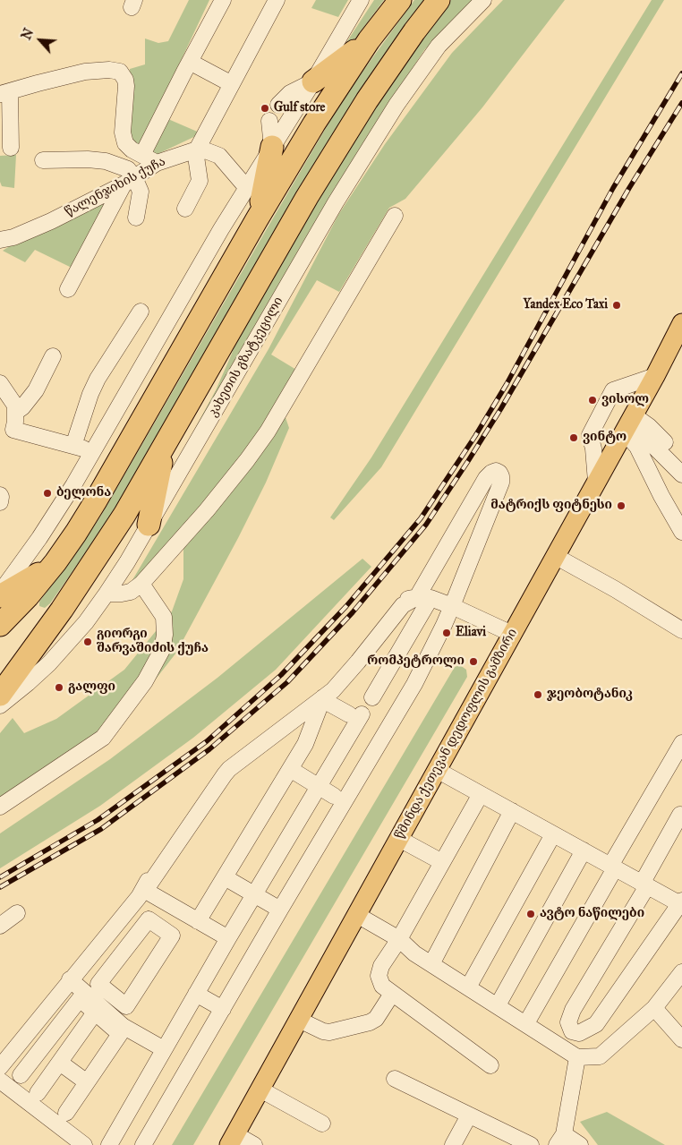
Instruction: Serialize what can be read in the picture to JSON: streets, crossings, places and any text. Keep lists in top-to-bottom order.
{
  "streets": {
    "main road": ["წმინდა ქეთევან დედოფლის გამზირი"],
    "street": ["წალენჯიხის ქუჩა", "კახეთის გზატკეცილი"]
  },
  "places": [
    "Gulf store",
    "Yandex Eco Taxi",
    "ვისოლ",
    "ვინტო",
    "ბელონა",
    "მატრიქს ფიტნესი",
    "Eliavi",
    "გიორგი შარვაშიძის ქუჩა",
    "რომპეტროლი",
    "გალფი",
    "ჯეობოტანიკ",
    "ავტო ნაწილები"
  ],
  "north": "top left"
}
